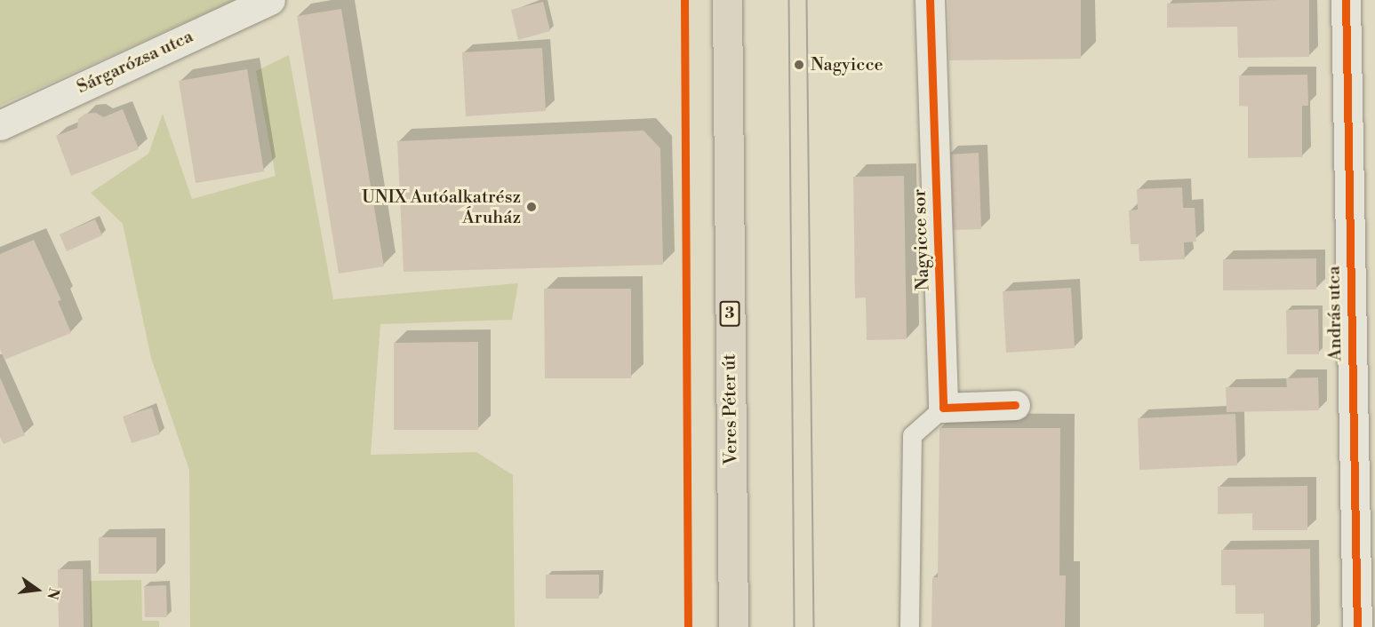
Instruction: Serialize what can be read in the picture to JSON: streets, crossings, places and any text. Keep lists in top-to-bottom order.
{
  "streets": {
    "main road": ["3", "Veres Péter út"],
    "street": ["Sárgarózsa utca", "Nagyicce sor", "András utca"]
  },
  "places": ["Nagyicce", "UNIX Autóalkatrész Áruház"],
  "north": "right"
}
